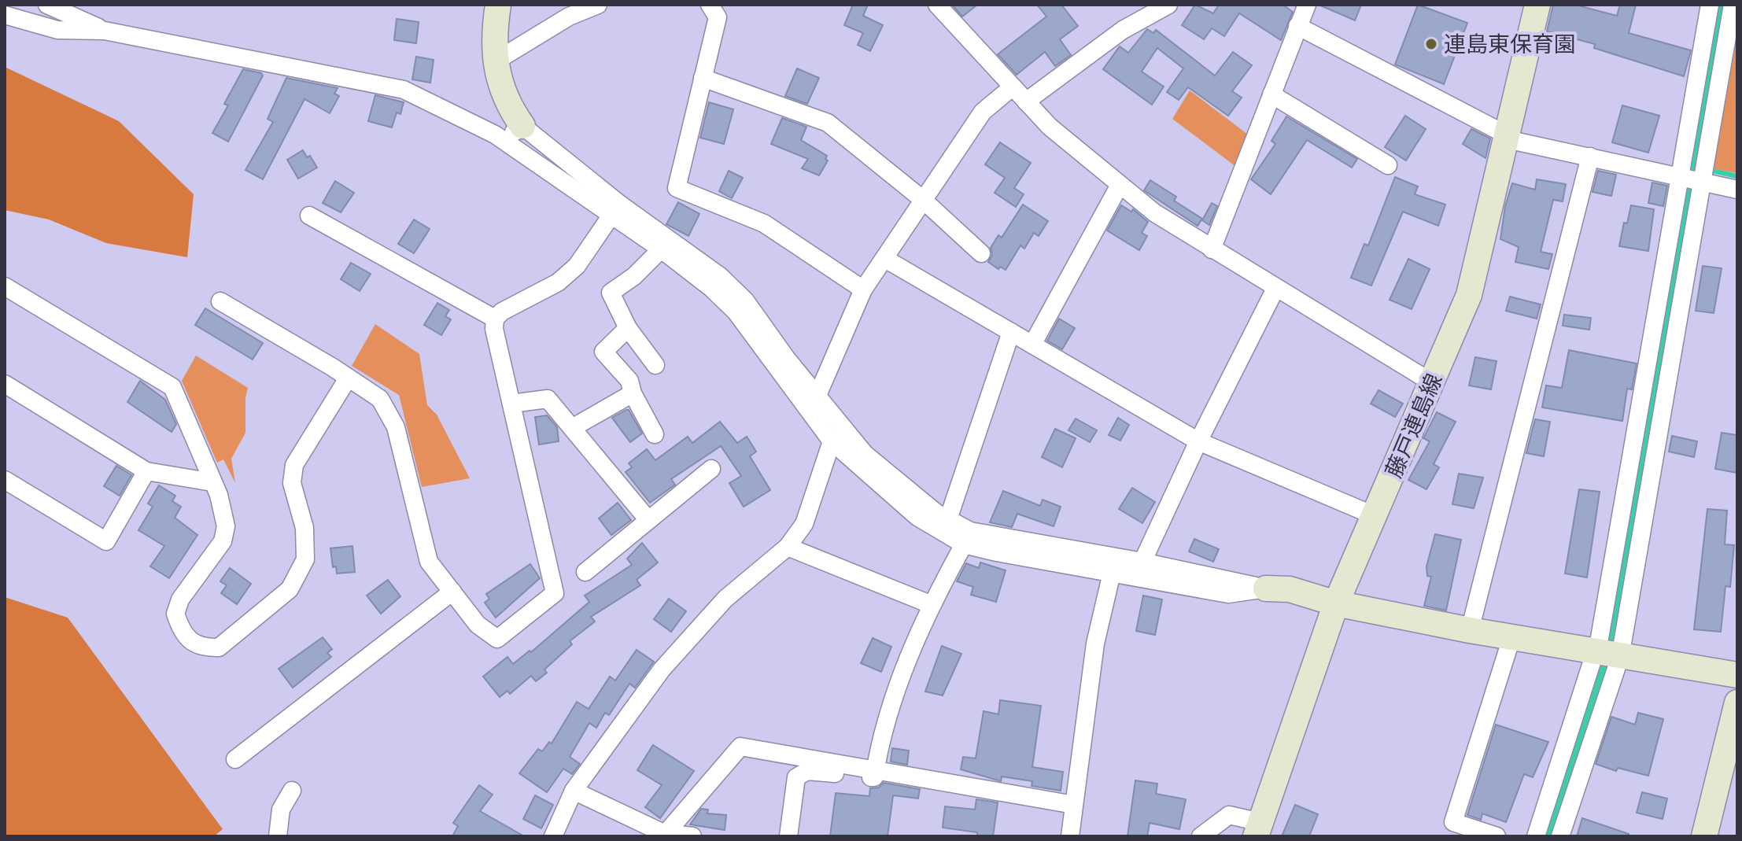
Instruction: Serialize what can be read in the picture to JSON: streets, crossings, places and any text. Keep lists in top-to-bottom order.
{
  "streets": {
    "main road": ["藤戸連島線"]
  },
  "places": ["連島東保育園"]
}
